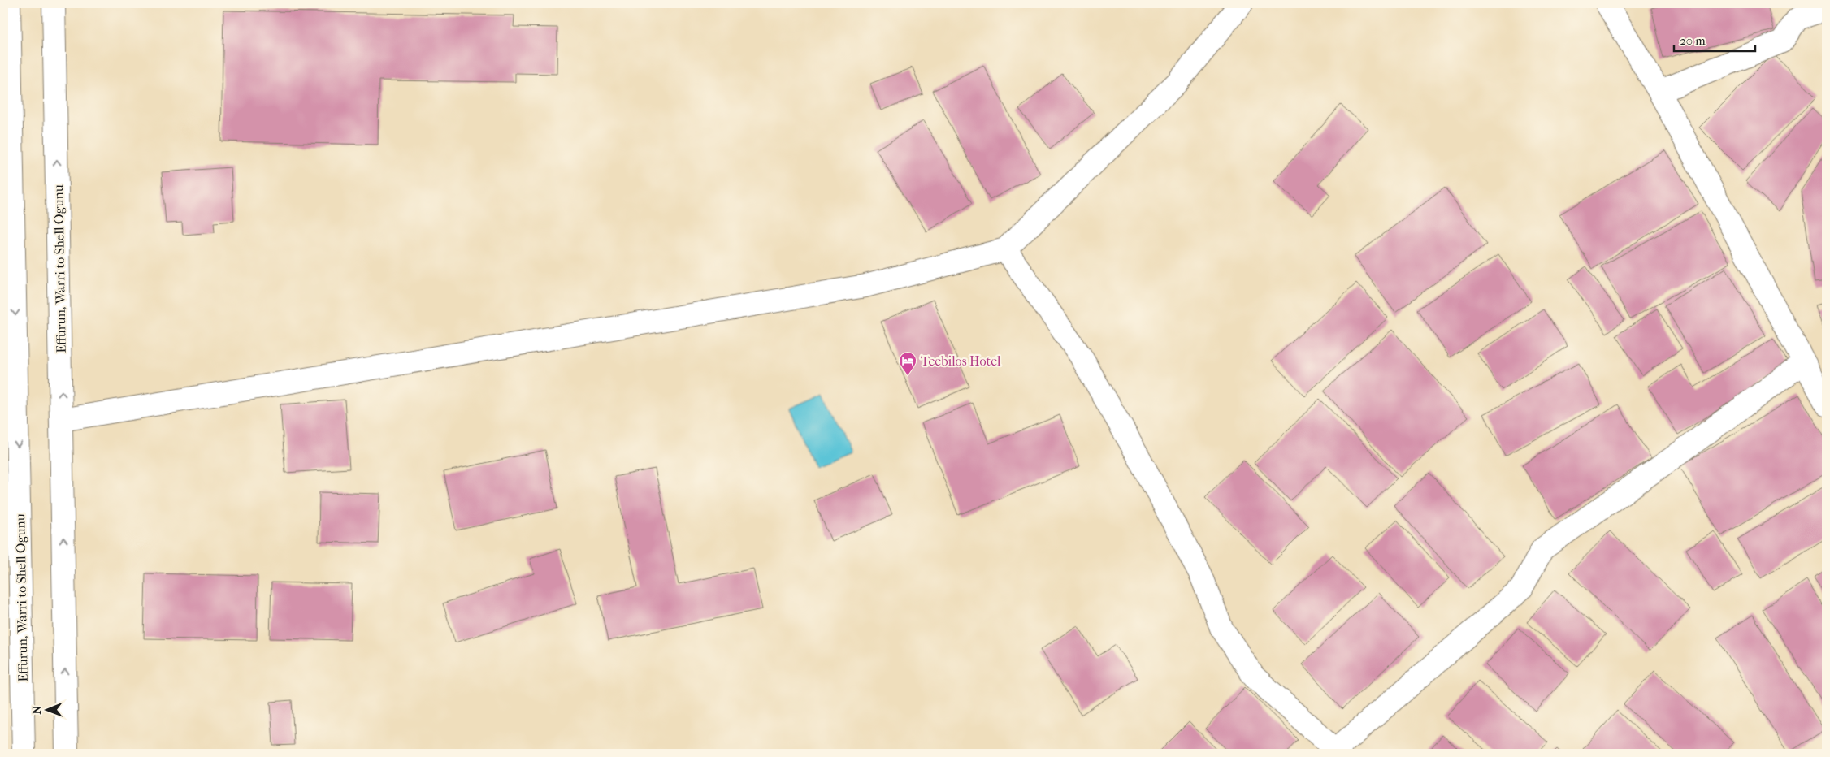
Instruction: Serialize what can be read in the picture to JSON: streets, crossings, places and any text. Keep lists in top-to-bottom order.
{
  "streets": {
    "street": ["Effurun, Warri to Shell Ogunu"]
  },
  "places": {
    "hotel": ["Teebilos Hotel"]
  },
  "scale_bar": "20 m",
  "north": "left"
}
